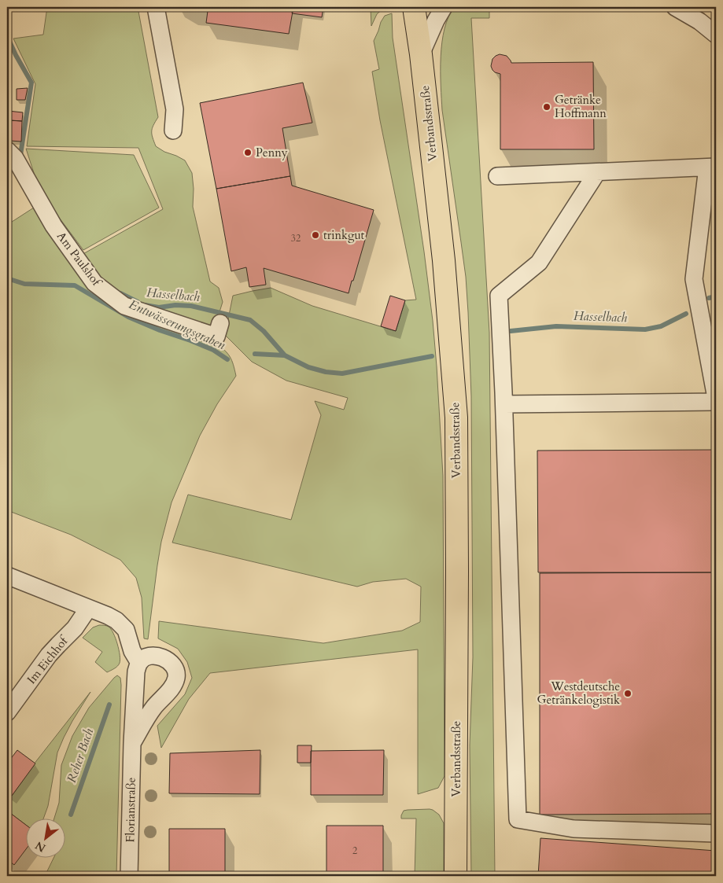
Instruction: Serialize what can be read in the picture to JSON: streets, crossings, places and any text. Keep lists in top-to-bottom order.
{
  "streets": {
    "main road": ["Verbandsstraße"],
    "street": ["Am Paulshof", "Im Eichhof", "Florianstraße"]
  },
  "water": ["Hasselbach", "Entwässerungsgraben", "Reher Bach"],
  "places": [
    "Getränke Hoffmann",
    "Penny",
    "trinkgut",
    "Westdeutsche Getränkelogistik"
  ],
  "house_numbers": ["32", "2"],
  "north": "bottom left"
}
